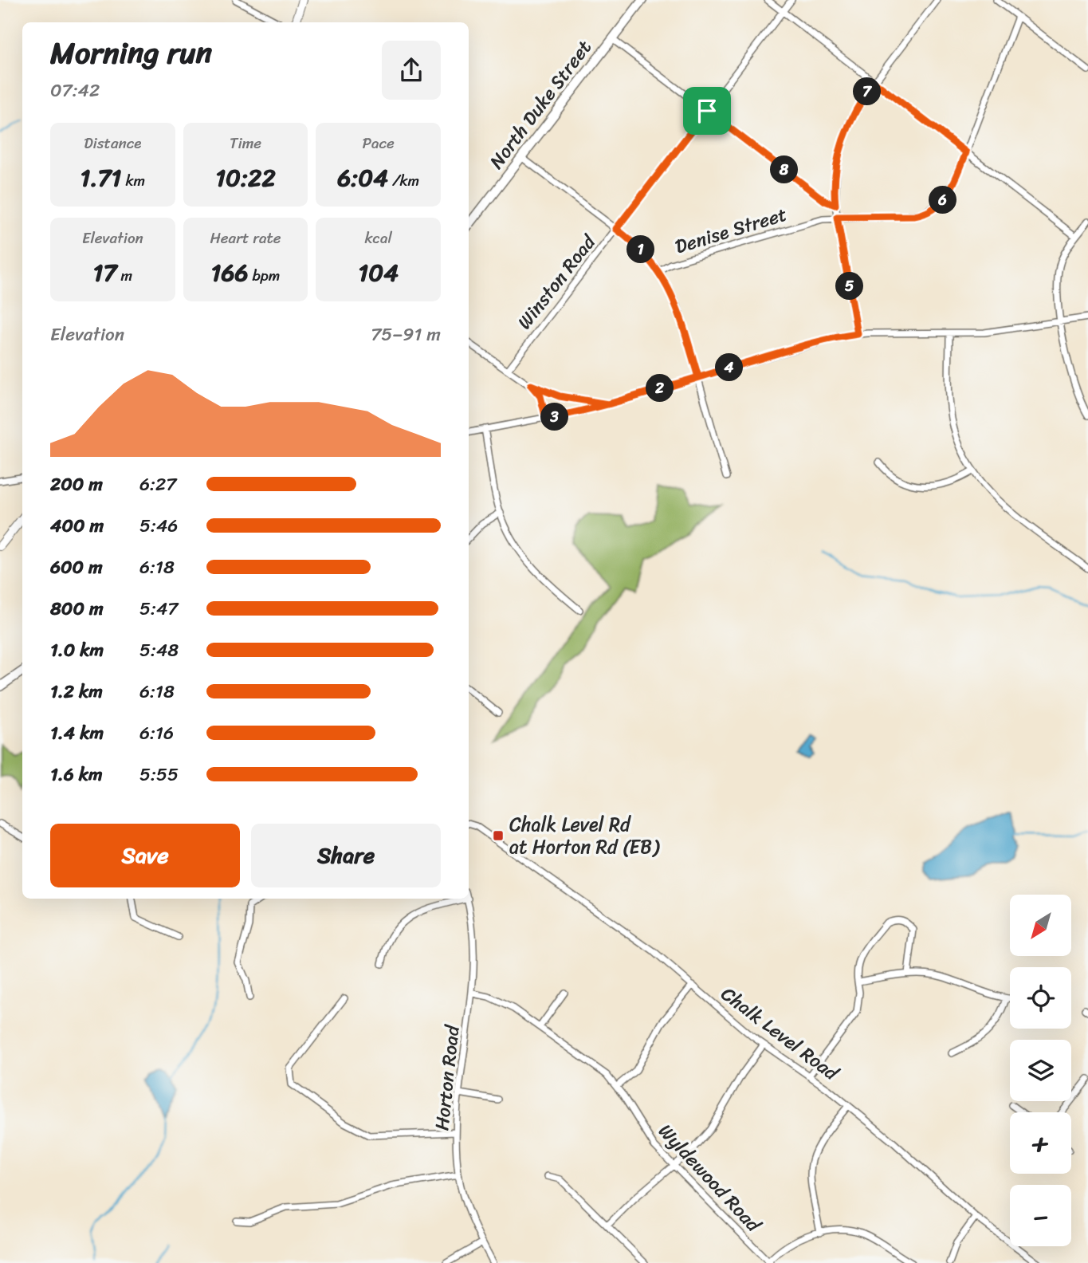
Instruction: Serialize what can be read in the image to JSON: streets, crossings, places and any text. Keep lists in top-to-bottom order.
{
  "streets": {
    "highway": ["North Duke Street"],
    "street": [
      "Denise Street",
      "Winston Road",
      "Chalk Level Road",
      "Horton Road",
      "Wyldewood Road"
    ]
  },
  "crossings": [
    ["Horton Road", "Wyldewood Road"]
  ],
  "places": {
    "transit": ["Chalk Level Rd at Horton Rd (EB)"]
  },
  "north": "bottom left",
  "page": {
    "heading": ["Morning run", "07:42"],
    "pins": [
      "7",
      "8",
      "6",
      "1",
      "5",
      "4",
      "2",
      "3"
    ],
    "stats": [
      ["Distance", "1.71 km"],
      ["Time", "10:22"],
      ["Pace", "6:04 /km"],
      ["Elevation", "17 m"],
      ["Heart rate", "166 bpm"],
      ["kcal", "104"]
    ],
    "chart": ["Elevation", "75–91 m"],
    "list": [
      {
        "name": "200 m",
        "note": "6:27"
      },
      {
        "name": "400 m",
        "note": "5:46"
      },
      {
        "name": "600 m",
        "note": "6:18"
      },
      {
        "name": "800 m",
        "note": "5:47"
      },
      {
        "name": "1.0 km",
        "note": "5:48"
      },
      {
        "name": "1.2 km",
        "note": "6:18"
      },
      {
        "name": "1.4 km",
        "note": "6:16"
      },
      {
        "name": "1.6 km",
        "note": "5:55"
      }
    ],
    "buttons": ["Save", "Share"],
    "map_buttons": ["+", "−"]
  }
}
